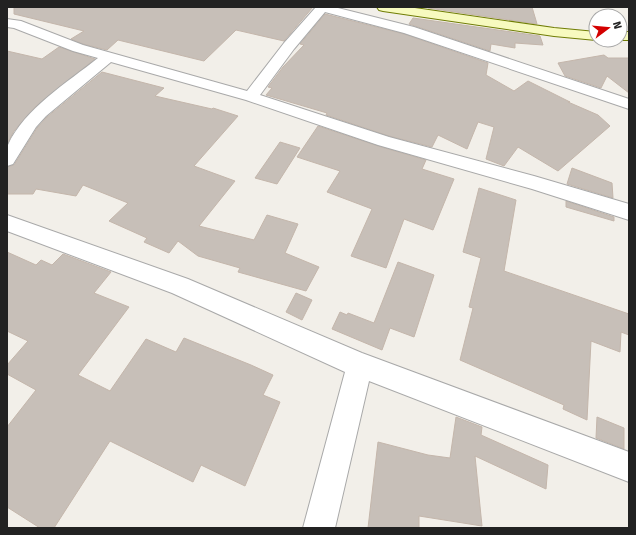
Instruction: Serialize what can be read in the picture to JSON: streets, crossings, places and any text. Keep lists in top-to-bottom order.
{
  "north": "right"
}
